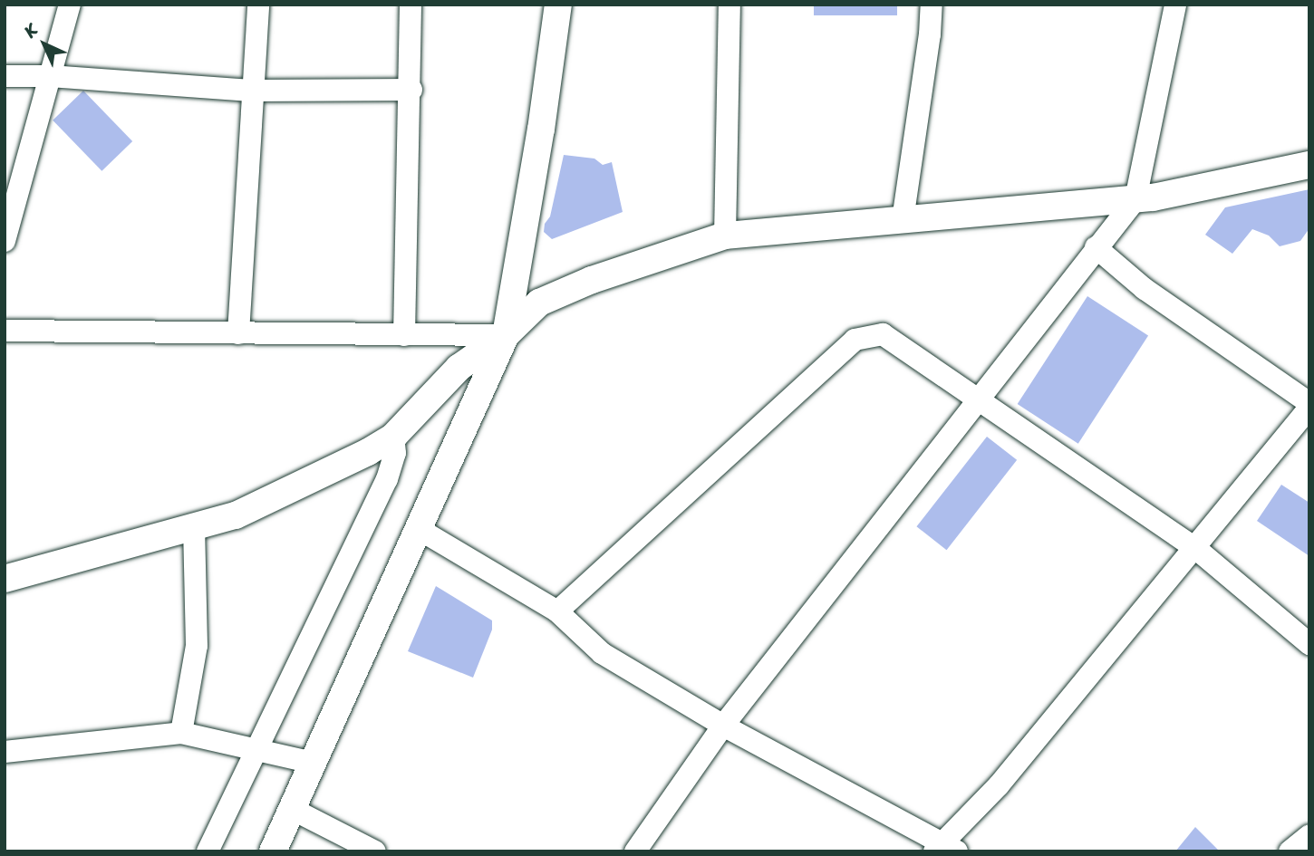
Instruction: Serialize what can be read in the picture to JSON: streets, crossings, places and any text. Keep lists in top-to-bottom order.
{
  "north": "top left"
}
